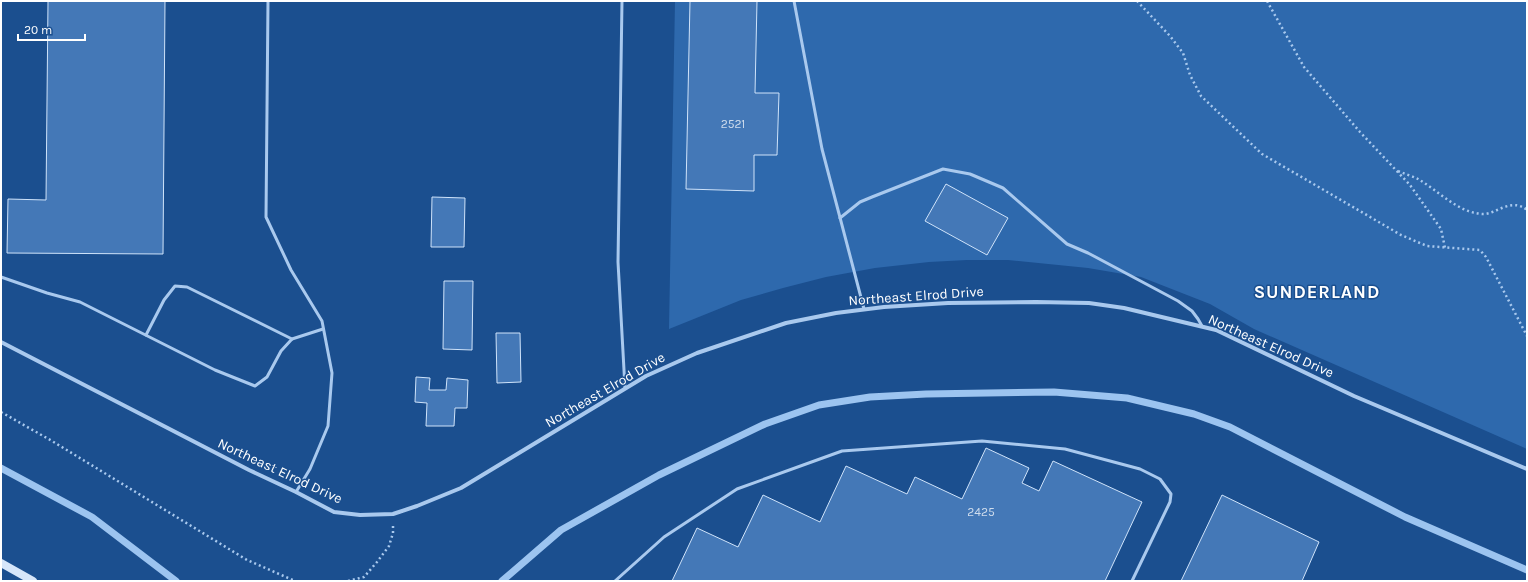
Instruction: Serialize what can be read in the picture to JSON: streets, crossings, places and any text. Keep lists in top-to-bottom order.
{
  "streets": {
    "street": ["Northeast Elrod Drive"]
  },
  "districts": ["SUNDERLAND"],
  "house_numbers": ["2521", "2425"],
  "scale_bar": "20 m"
}
